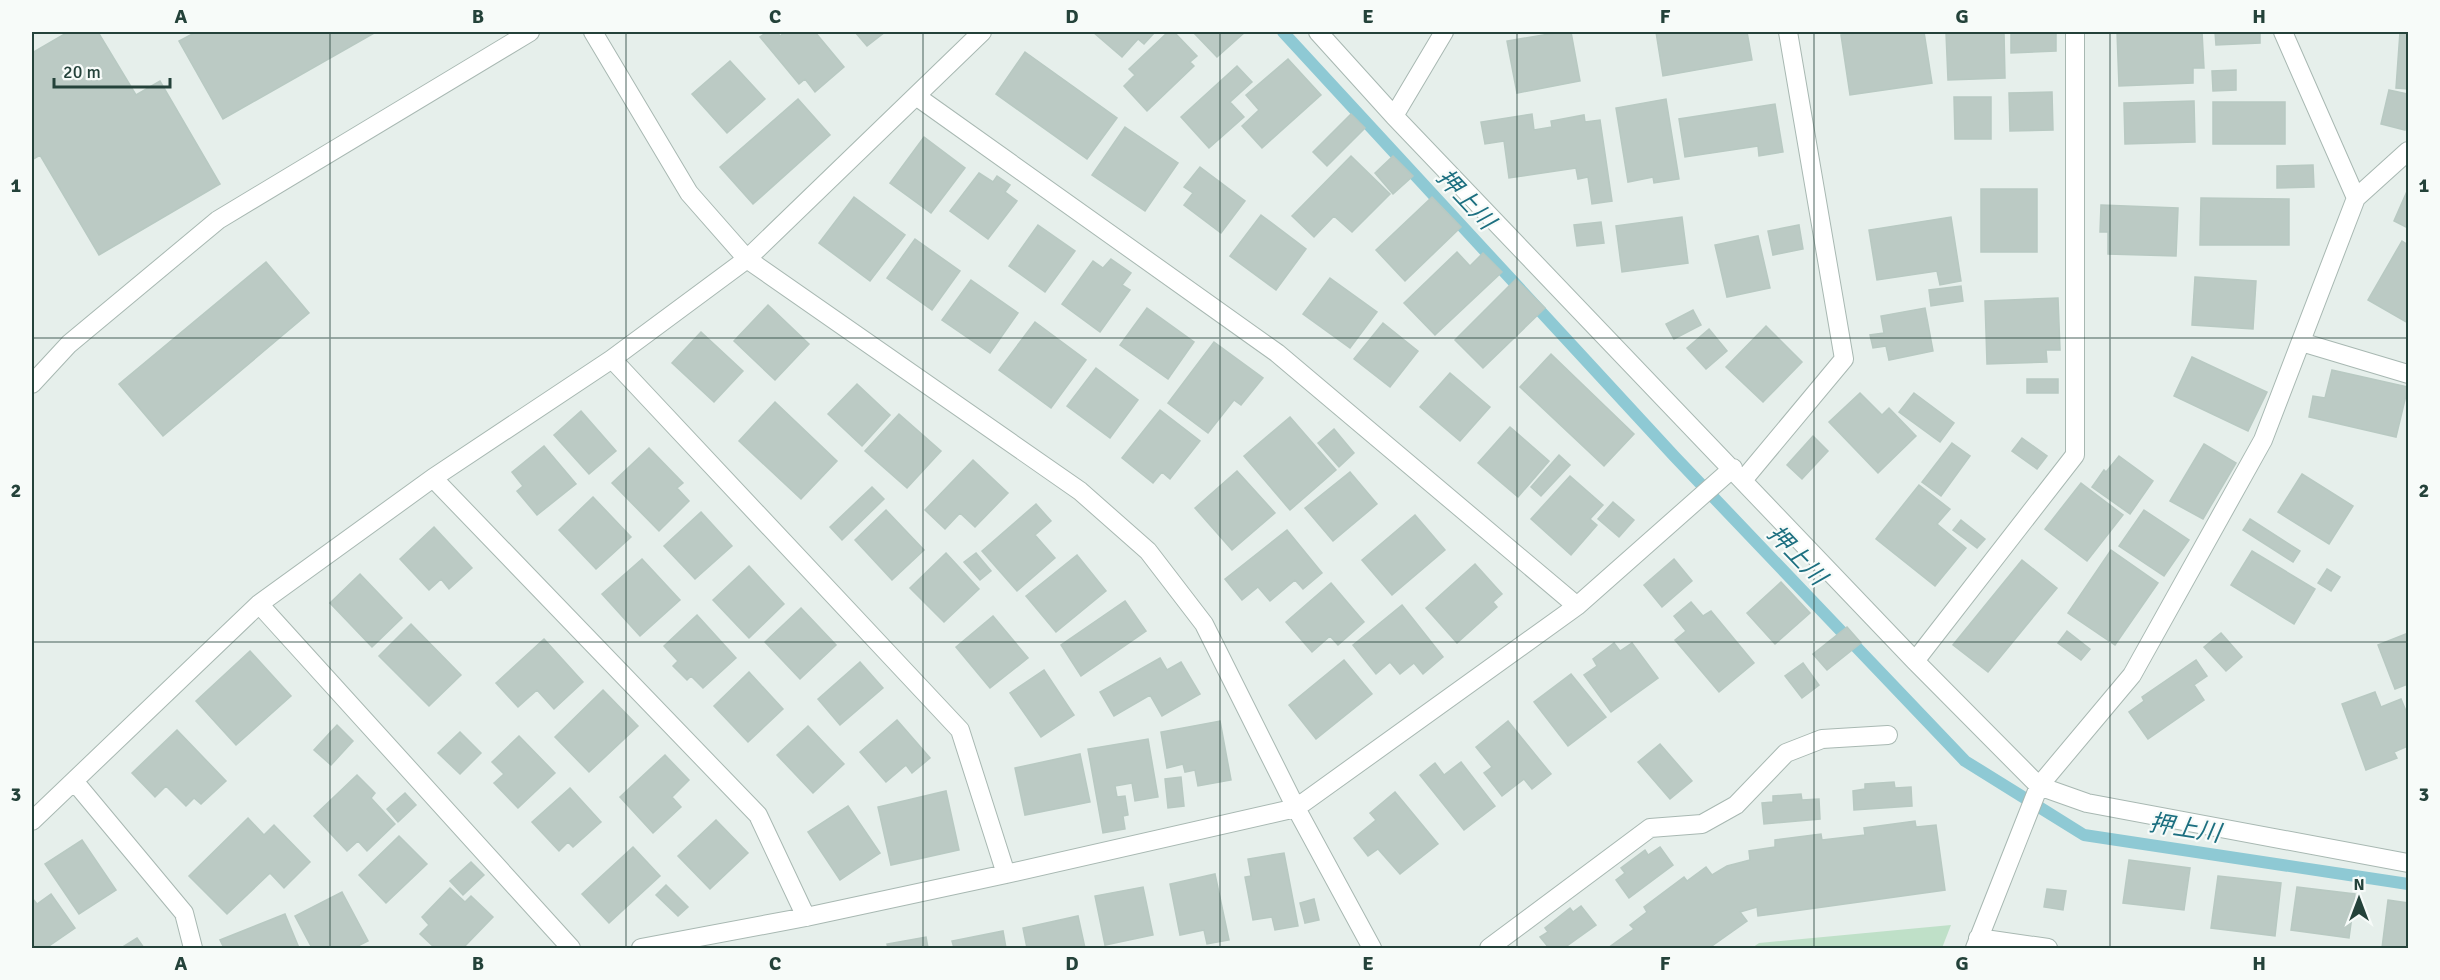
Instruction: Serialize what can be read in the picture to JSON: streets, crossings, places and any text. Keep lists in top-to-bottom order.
{
  "water": ["押上川"],
  "scale_bar": "20 m",
  "north": "top",
  "grid": {
    "columns": [
      "A",
      "B",
      "C",
      "D",
      "E",
      "F",
      "G",
      "H"
    ],
    "rows": ["1", "2", "3"]
  }
}
